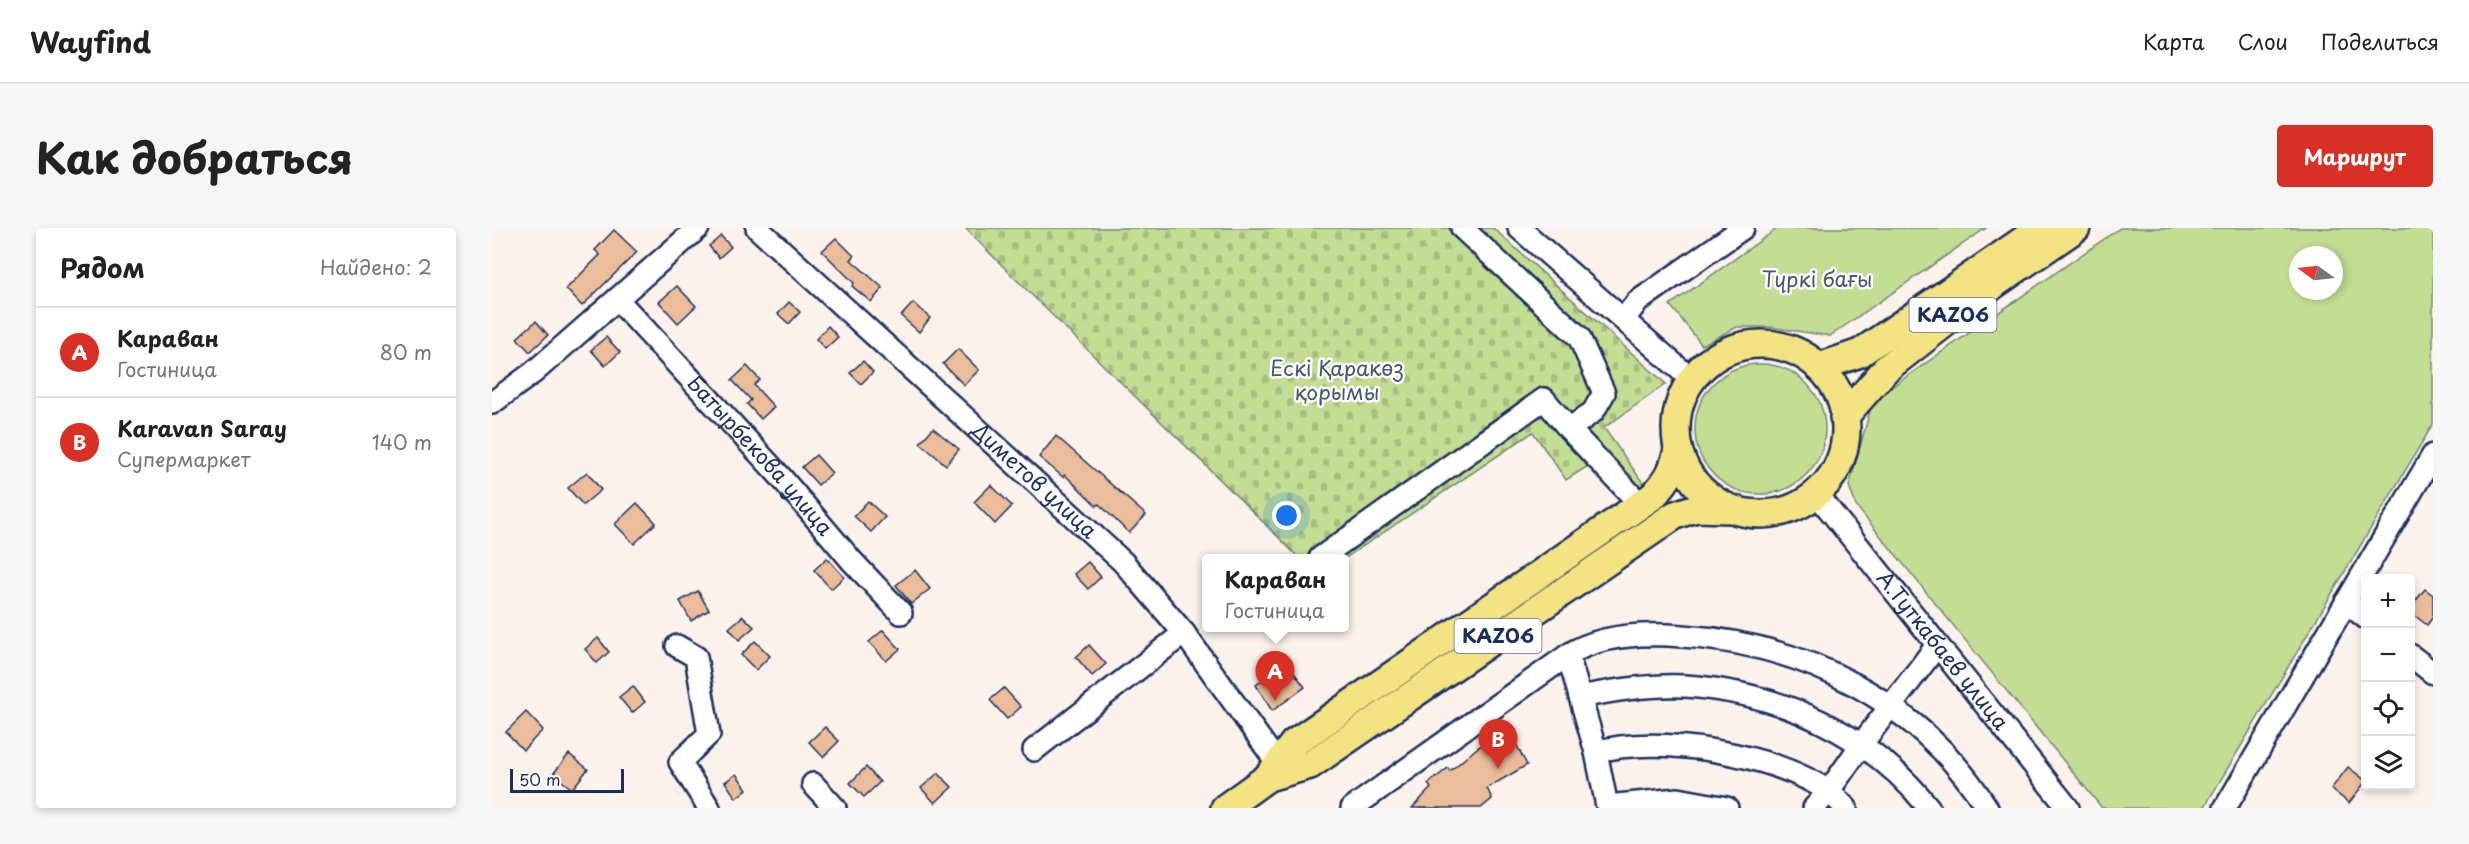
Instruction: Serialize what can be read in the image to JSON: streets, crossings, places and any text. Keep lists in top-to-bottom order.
{
  "streets": {
    "main road": ["KАZ06"],
    "street": ["Батырбекова улица", "Диметов улица", "А.Туткабаев улица"]
  },
  "crossings": [
    ["KАZ06", "Диметов улица"],
    ["KАZ06", "А.Туткабаев улица"]
  ],
  "parks": ["Түркі бағы", "Ескі Қаракөз қорымы"],
  "scale_bar": "50 m",
  "north": "left",
  "page": {
    "header": "Wayfind",
    "nav": ["Карта", "Слои", "Поделиться"],
    "title": "Как добраться",
    "buttons": "Маршрут",
    "heading": ["Рядом", "Найдено: 2"],
    "list": [
      {
        "mark": "A",
        "name": "Караван",
        "note": "Гостиница",
        "value": "80 m"
      },
      {
        "mark": "B",
        "name": "Karavan Saray",
        "note": "Супермаркет",
        "value": "140 m"
      }
    ],
    "popup": ["Караван", "Гостиница"],
    "map_buttons": ["+", "−"],
    "pins": ["A", "B"],
    "scale": "50 m"
  }
}
